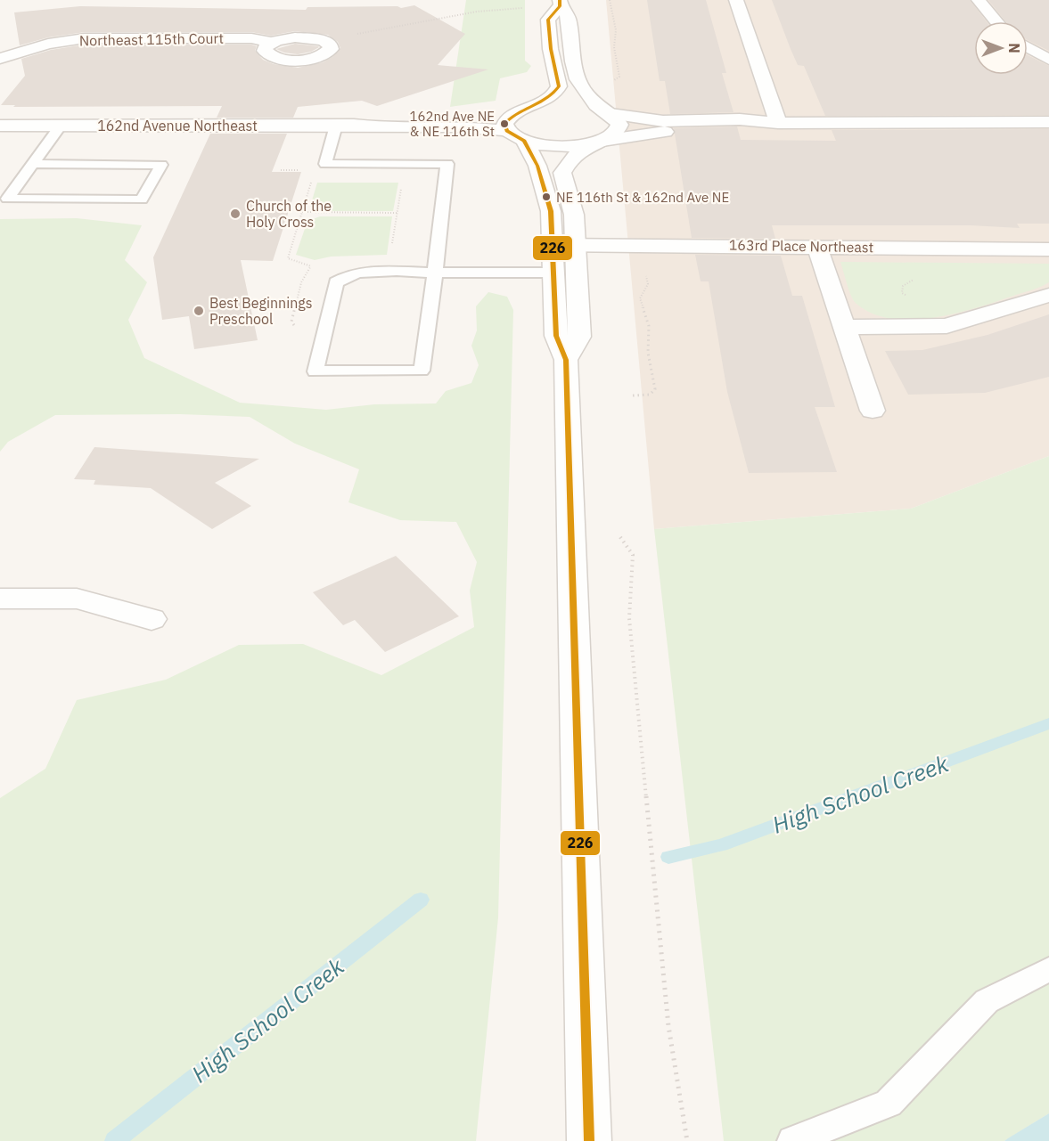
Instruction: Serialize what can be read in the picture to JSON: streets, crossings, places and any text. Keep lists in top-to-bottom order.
{
  "streets": {
    "street": ["Northeast 115th Court", "162nd Avenue Northeast", "163rd Place Northeast"]
  },
  "water": ["High School Creek"],
  "places": [
    "162nd Ave NE & NE 116th St",
    "NE 116th St & 162nd Ave NE",
    "Church of the Holy Cross",
    "Best Beginnings Preschool"
  ],
  "lines": ["transit line 226"],
  "north": "right"
}
